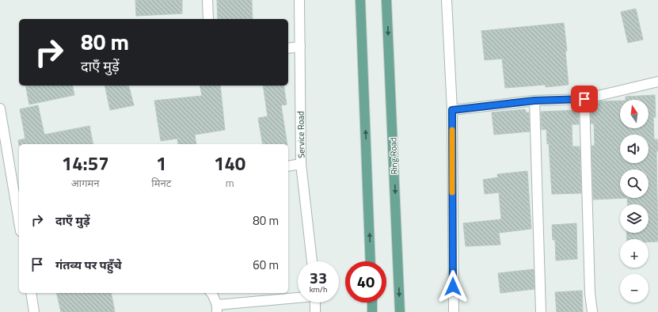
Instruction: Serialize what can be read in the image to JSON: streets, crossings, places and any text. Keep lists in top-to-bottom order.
{
  "streets": {
    "main road": ["Ring Road"],
    "street": ["Service Road"]
  },
  "north": "top",
  "page": {
    "turn": ["80 m", "दाएँ मुड़ें"],
    "map_buttons": ["+", "−"],
    "eta": [
      "14:57",
      "आगमन",
      "1",
      "मिनट",
      "140",
      "m"
    ],
    "list": [
      {
        "name": "दाएँ मुड़ें",
        "value": "80 m"
      },
      {
        "name": "गंतव्य पर पहुँचे",
        "value": "60 m"
      }
    ],
    "speed": "33 km/h",
    "limit": "40"
  }
}
